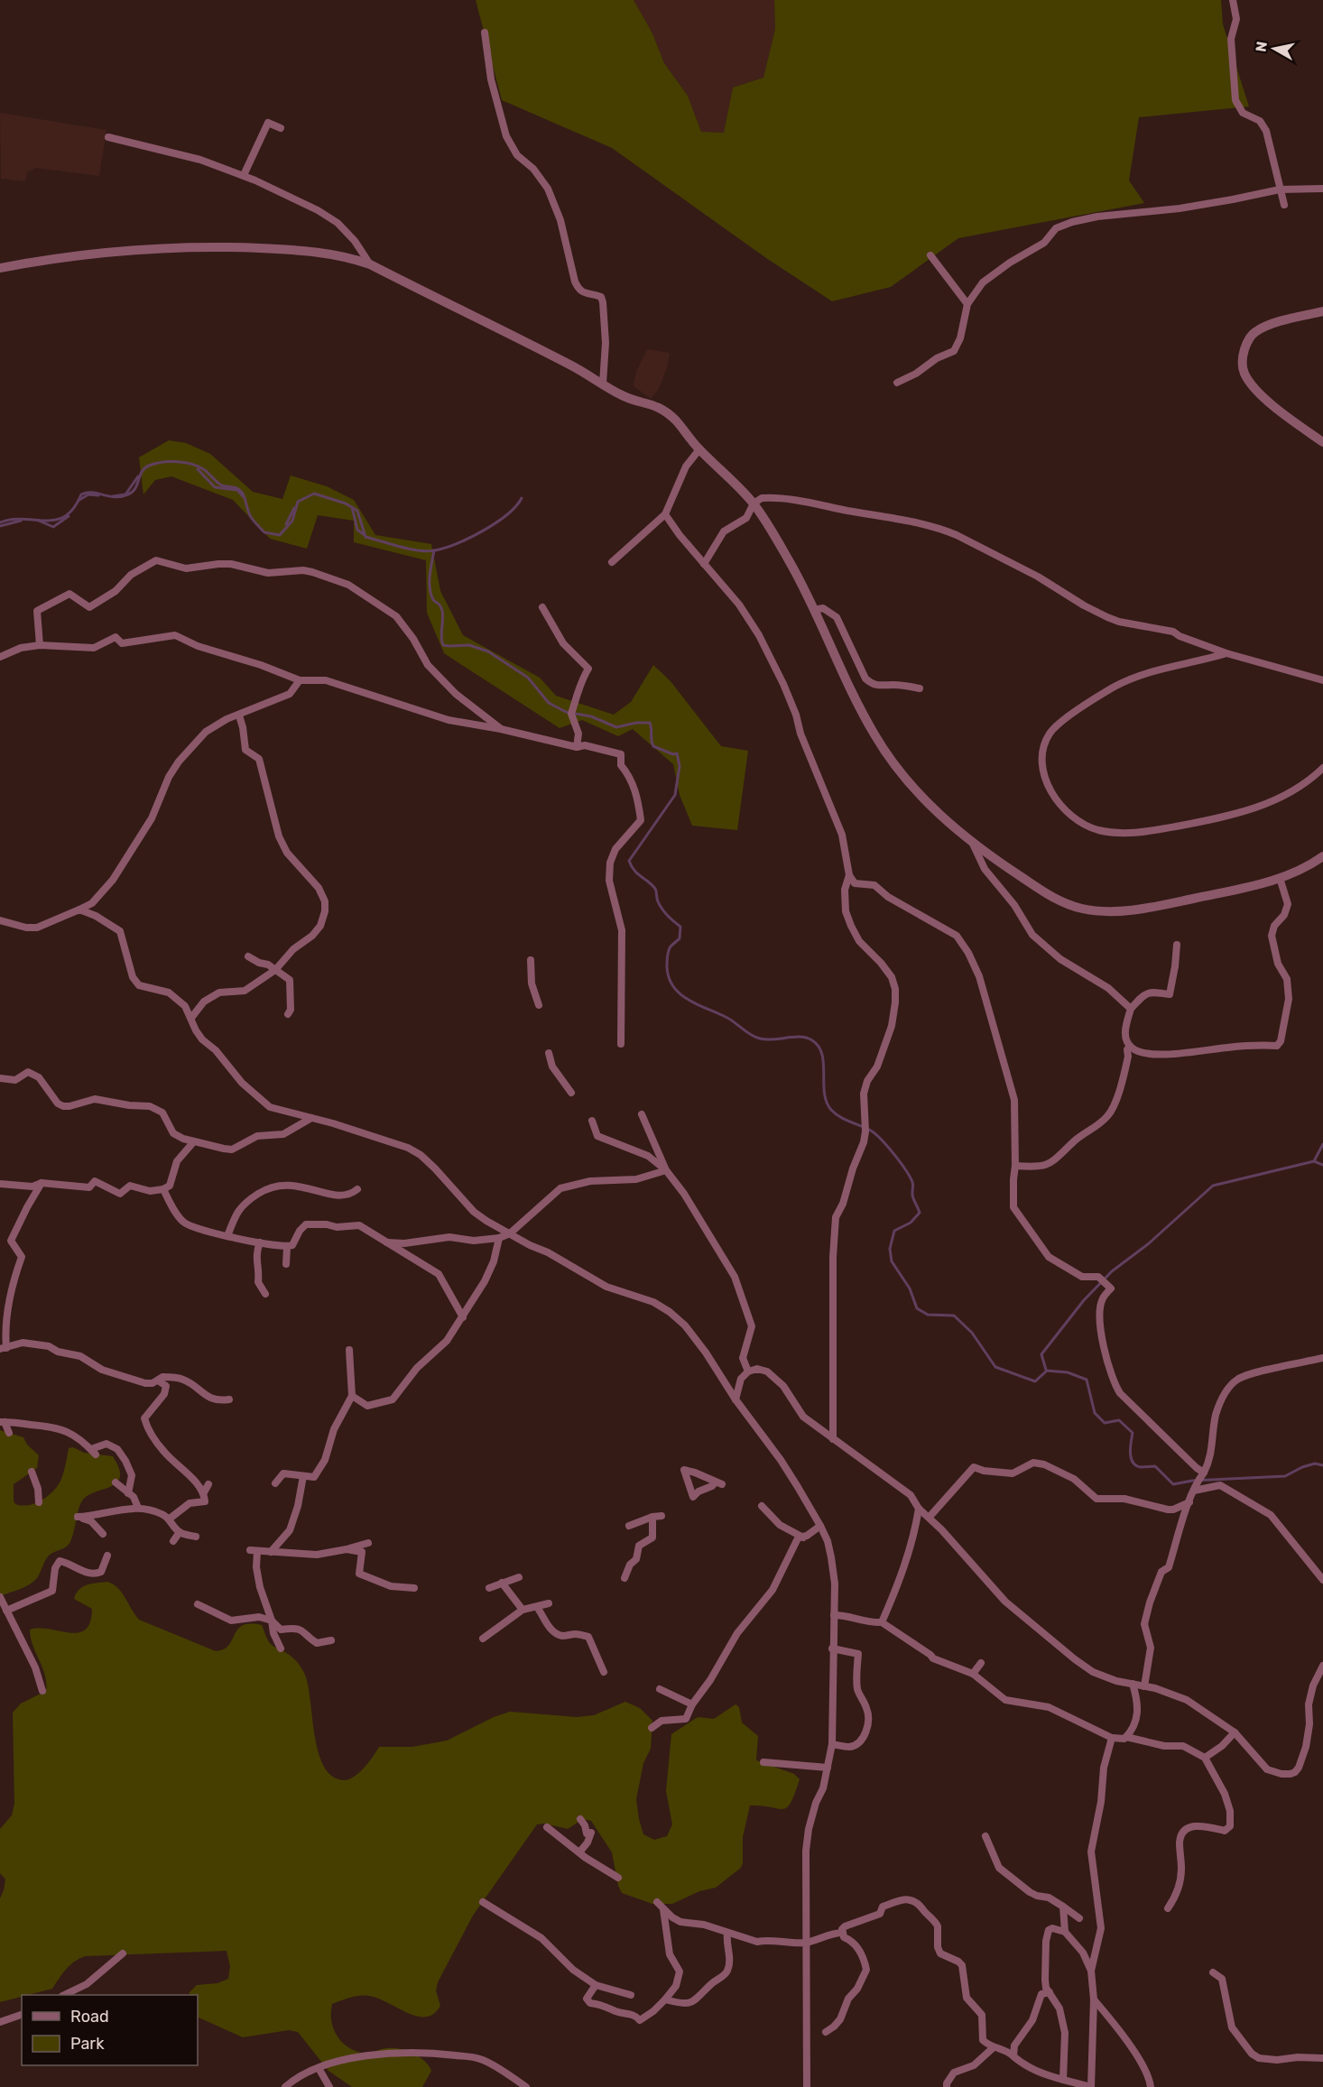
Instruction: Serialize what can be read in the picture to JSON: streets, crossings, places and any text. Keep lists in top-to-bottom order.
{
  "legend": ["Road", "Park"],
  "north": "left"
}
